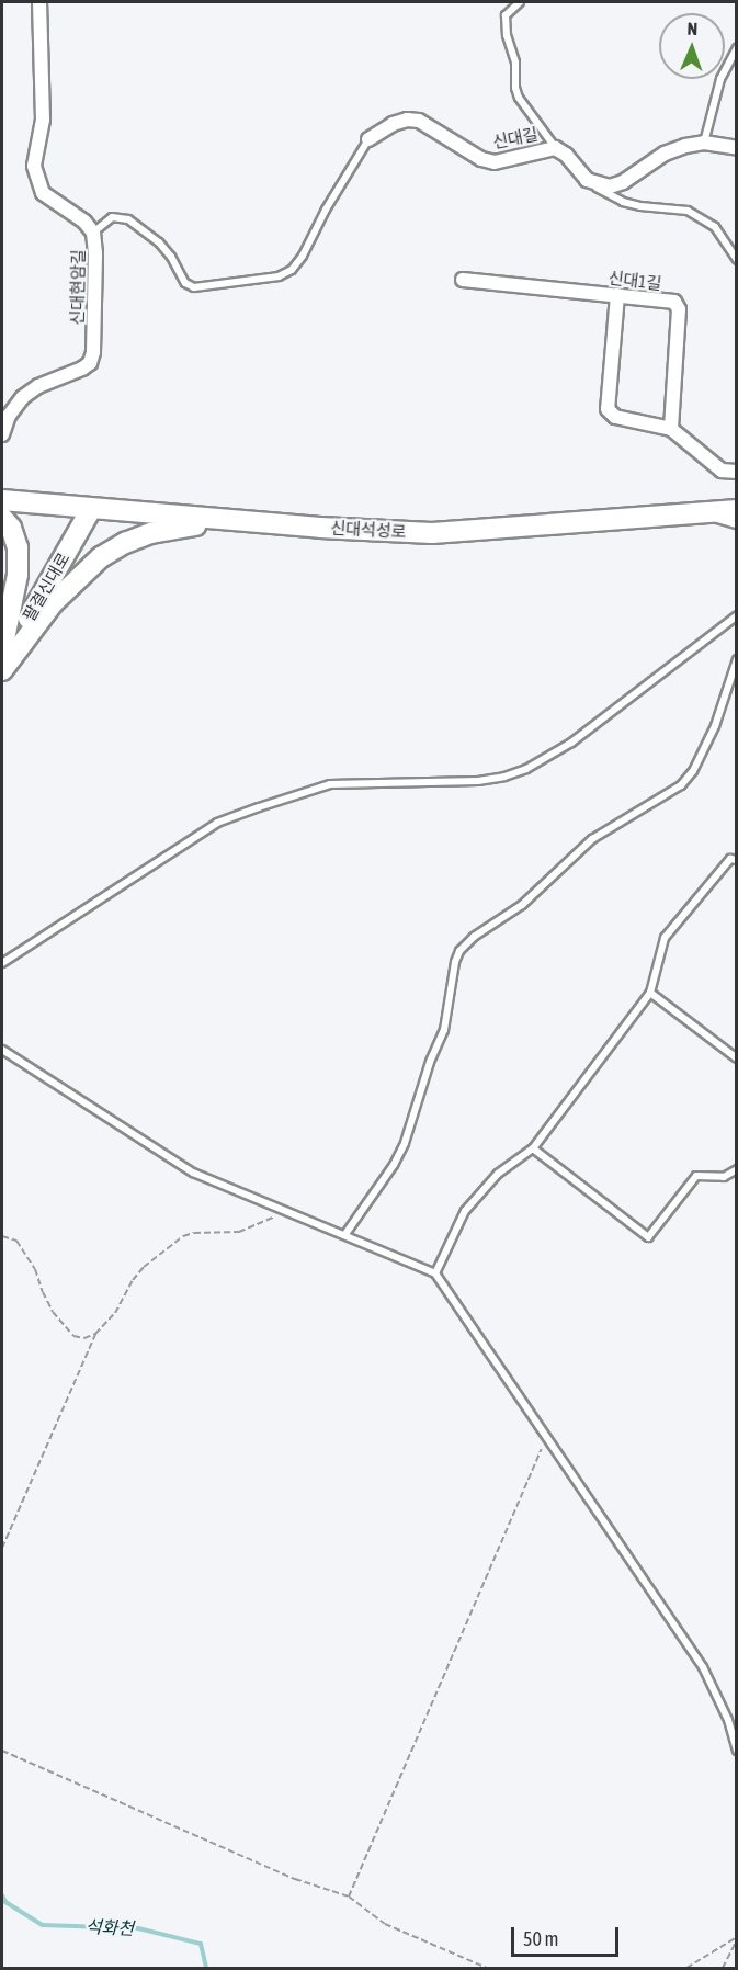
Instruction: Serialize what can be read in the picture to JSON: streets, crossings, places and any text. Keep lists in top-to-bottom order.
{
  "streets": {
    "street": [
      "신대길",
      "신대1길",
      "신대현암길",
      "신대석성로",
      "팔결신대로"
    ]
  },
  "crossings": [
    ["신대석성로", "팔결신대로"]
  ],
  "water": ["석화천"],
  "scale_bar": "50 m",
  "north": "top"
}
